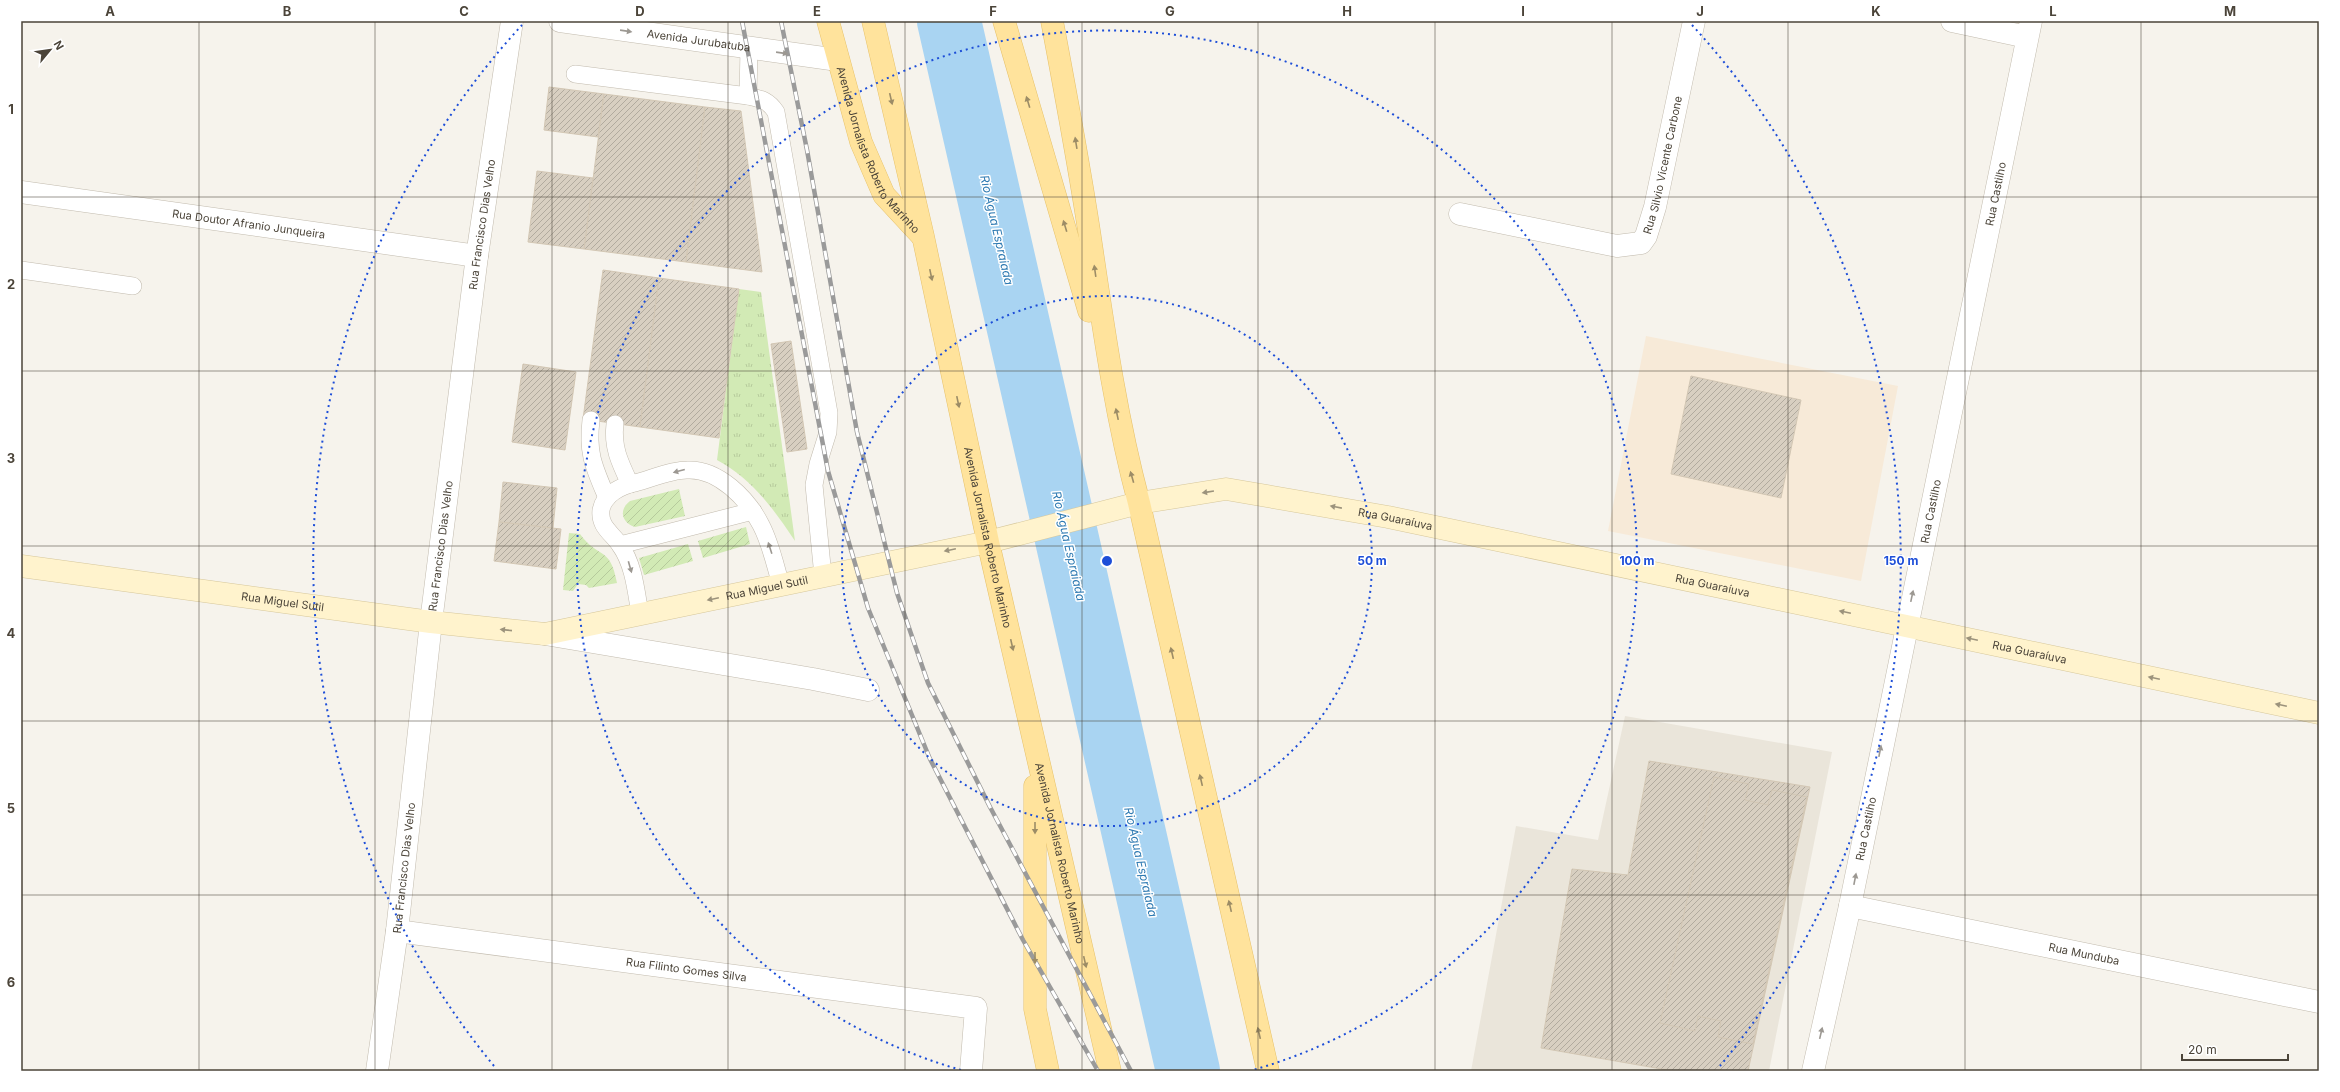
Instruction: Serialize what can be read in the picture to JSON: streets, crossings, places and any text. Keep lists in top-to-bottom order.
{
  "streets": {
    "main road": ["Avenida Jornalista Roberto Marinho"],
    "street": [
      "Avenida Jurubatuba",
      "Rua Silvio Vicente Carbone",
      "Rua Castilho",
      "Rua Doutor Afranio Junqueira",
      "Rua Francisco Dias Velho",
      "Rua Guaraíuva",
      "Rua Miguel Sutil",
      "Rua Munduba",
      "Rua Filinto Gomes Silva"
    ]
  },
  "crossings": [
    ["Avenida Jurubatuba", "Avenida Jornalista Roberto Marinho"],
    ["Avenida Jornalista Roberto Marinho", "Rua Guaraíuva"],
    ["Avenida Jornalista Roberto Marinho", "Rua Miguel Sutil"],
    ["Rua Castilho", "Rua Guaraíuva"],
    ["Rua Castilho", "Rua Munduba"],
    ["Rua Doutor Afranio Junqueira", "Rua Francisco Dias Velho"],
    ["Rua Francisco Dias Velho", "Rua Miguel Sutil"],
    ["Rua Francisco Dias Velho", "Rua Filinto Gomes Silva"],
    ["Rua Guaraíuva", "Rua Miguel Sutil"]
  ],
  "one_way": ["Avenida Jurubatuba", "Rua Castilho", "Rua Guaraíuva"],
  "water": ["Rio Água Espraiada"],
  "scale_bar": "20 m",
  "north": "top right",
  "grid": {
    "columns": [
      "A",
      "B",
      "C",
      "D",
      "E",
      "F",
      "G",
      "H",
      "I",
      "J",
      "K",
      "L",
      "M"
    ],
    "rows": [
      "1",
      "2",
      "3",
      "4",
      "5",
      "6"
    ]
  },
  "rings": ["50 m", "100 m", "150 m"]
}
